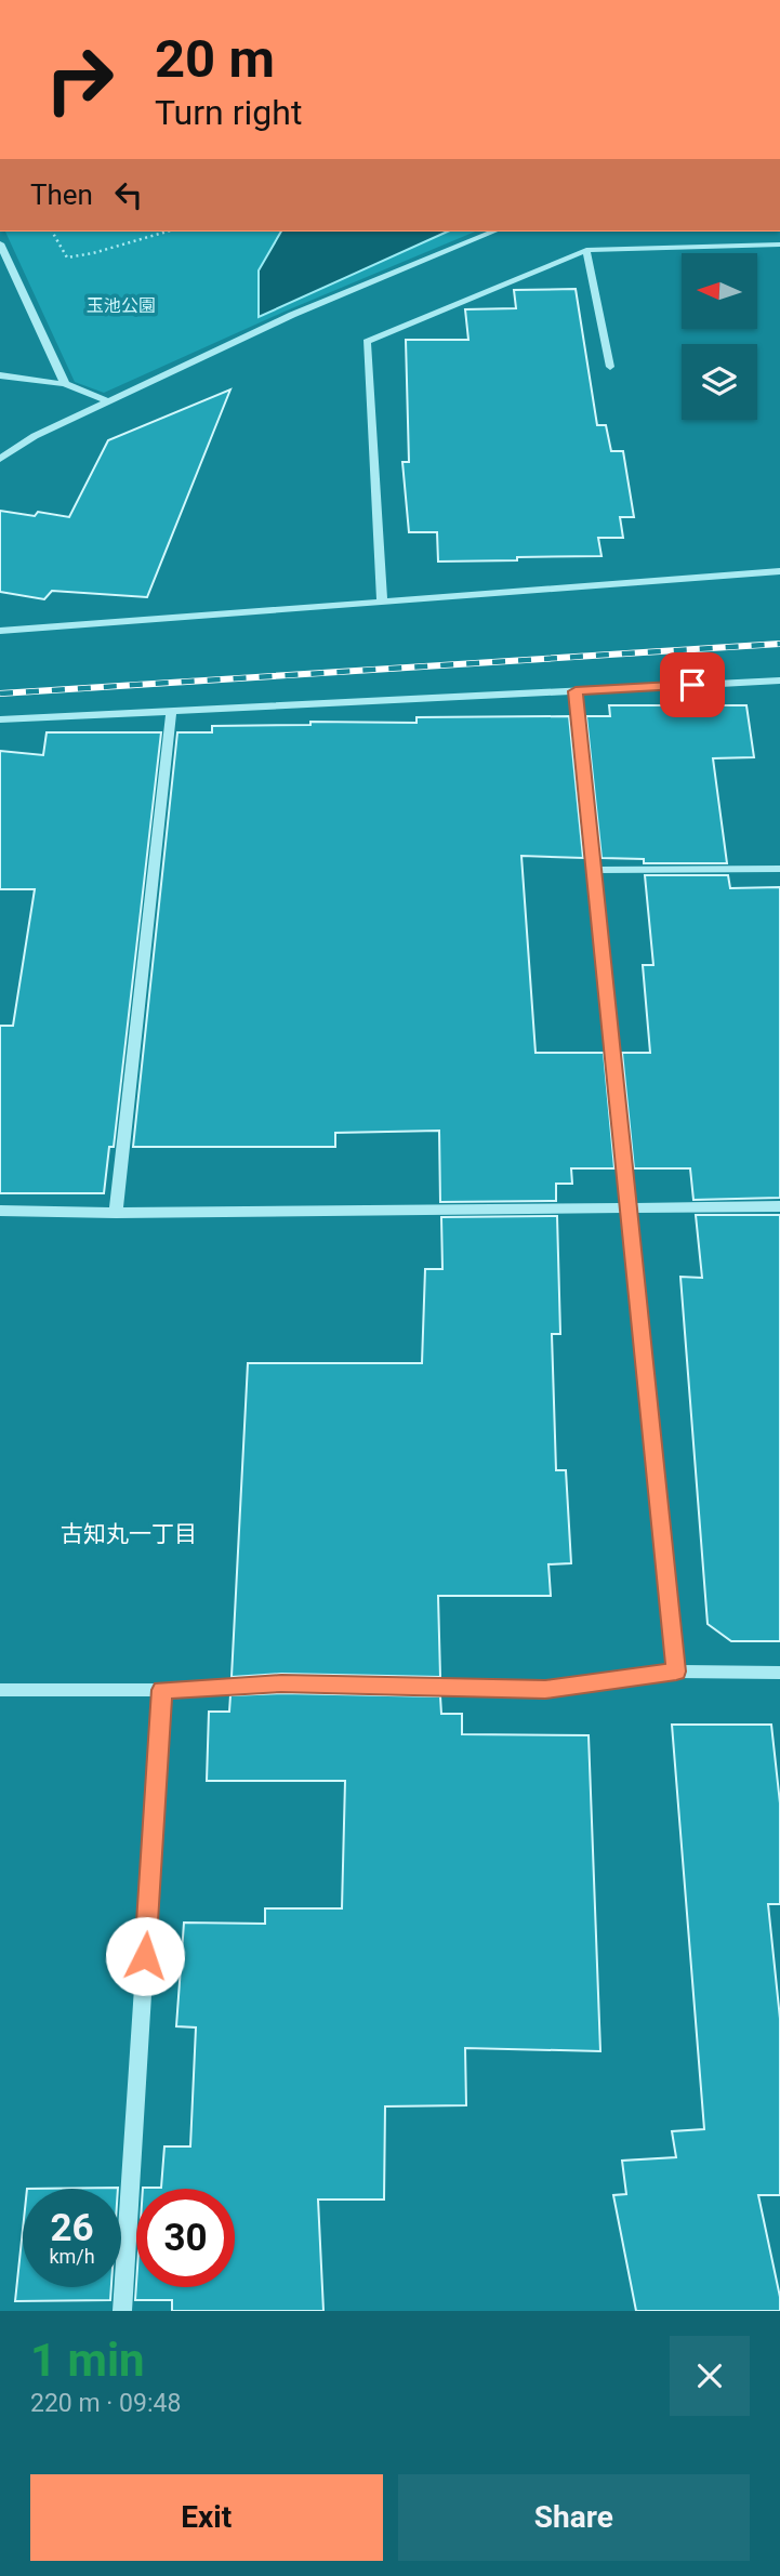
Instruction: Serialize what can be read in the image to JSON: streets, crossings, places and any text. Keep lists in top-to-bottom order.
{
  "districts": ["古知丸一丁目"],
  "parks": ["玉池公園"],
  "north": "left",
  "page": {
    "turn": ["20 m", "Turn right"],
    "then": "Then",
    "speed": "26 km/h",
    "limit": "30",
    "heading": ["1 min", "220 m · 09:48"],
    "buttons": ["Exit", "Share"]
  }
}
